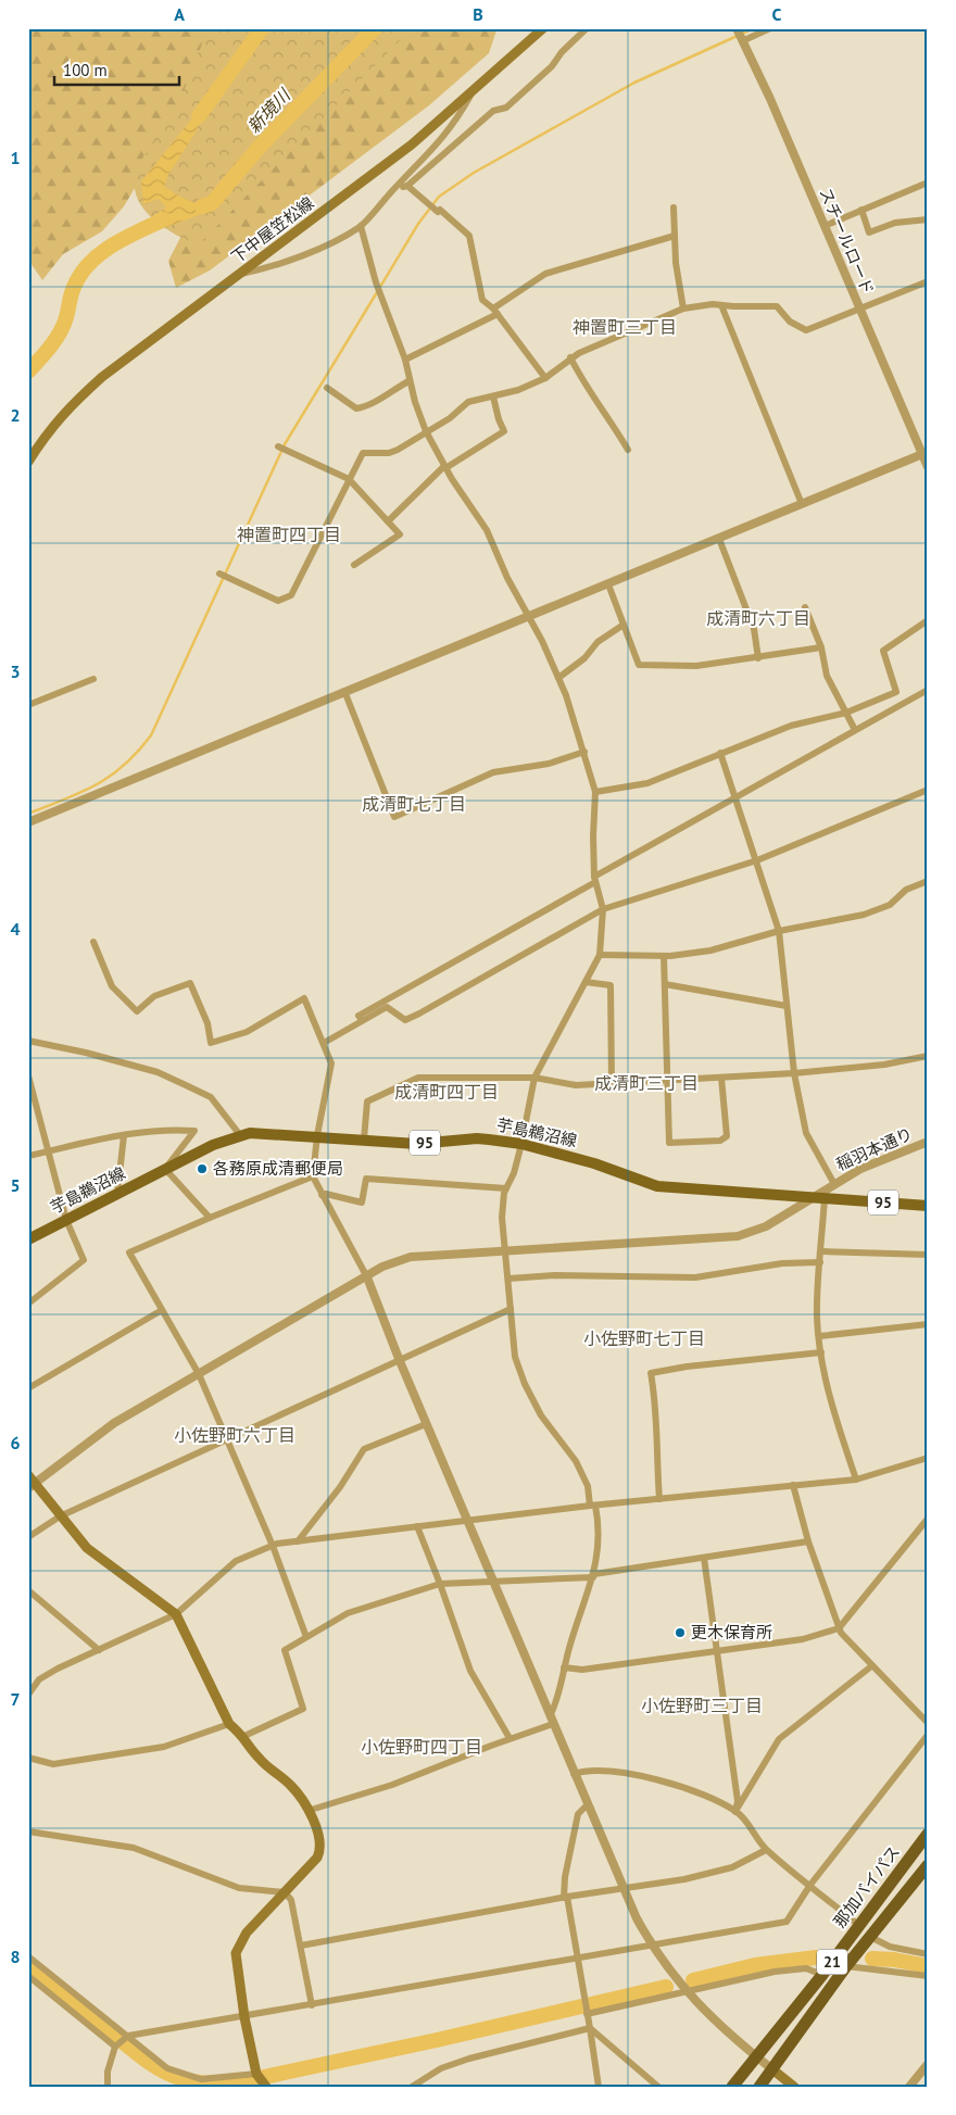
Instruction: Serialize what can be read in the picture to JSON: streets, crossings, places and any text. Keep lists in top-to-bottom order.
{
  "streets": {
    "highway": ["那加バイパス", "21"],
    "main road": ["下中屋笠松線", "芋島鵜沼線", "95"],
    "street": ["スチールロード", "稲羽本通り"]
  },
  "crossings": [
    ["芋島鵜沼線", "稲羽本通り"]
  ],
  "districts": [
    "神置町三丁目",
    "神置町四丁目",
    "成清町六丁目",
    "成清町七丁目",
    "成清町三丁目",
    "成清町四丁目",
    "小佐野町七丁目",
    "小佐野町六丁目",
    "小佐野町三丁目",
    "小佐野町四丁目"
  ],
  "water": ["新境川"],
  "places": ["各務原成清郵便局", "更木保育所"],
  "scale_bar": "100 m",
  "grid": {
    "columns": ["A", "B", "C"],
    "rows": [
      "1",
      "2",
      "3",
      "4",
      "5",
      "6",
      "7",
      "8"
    ]
  }
}
